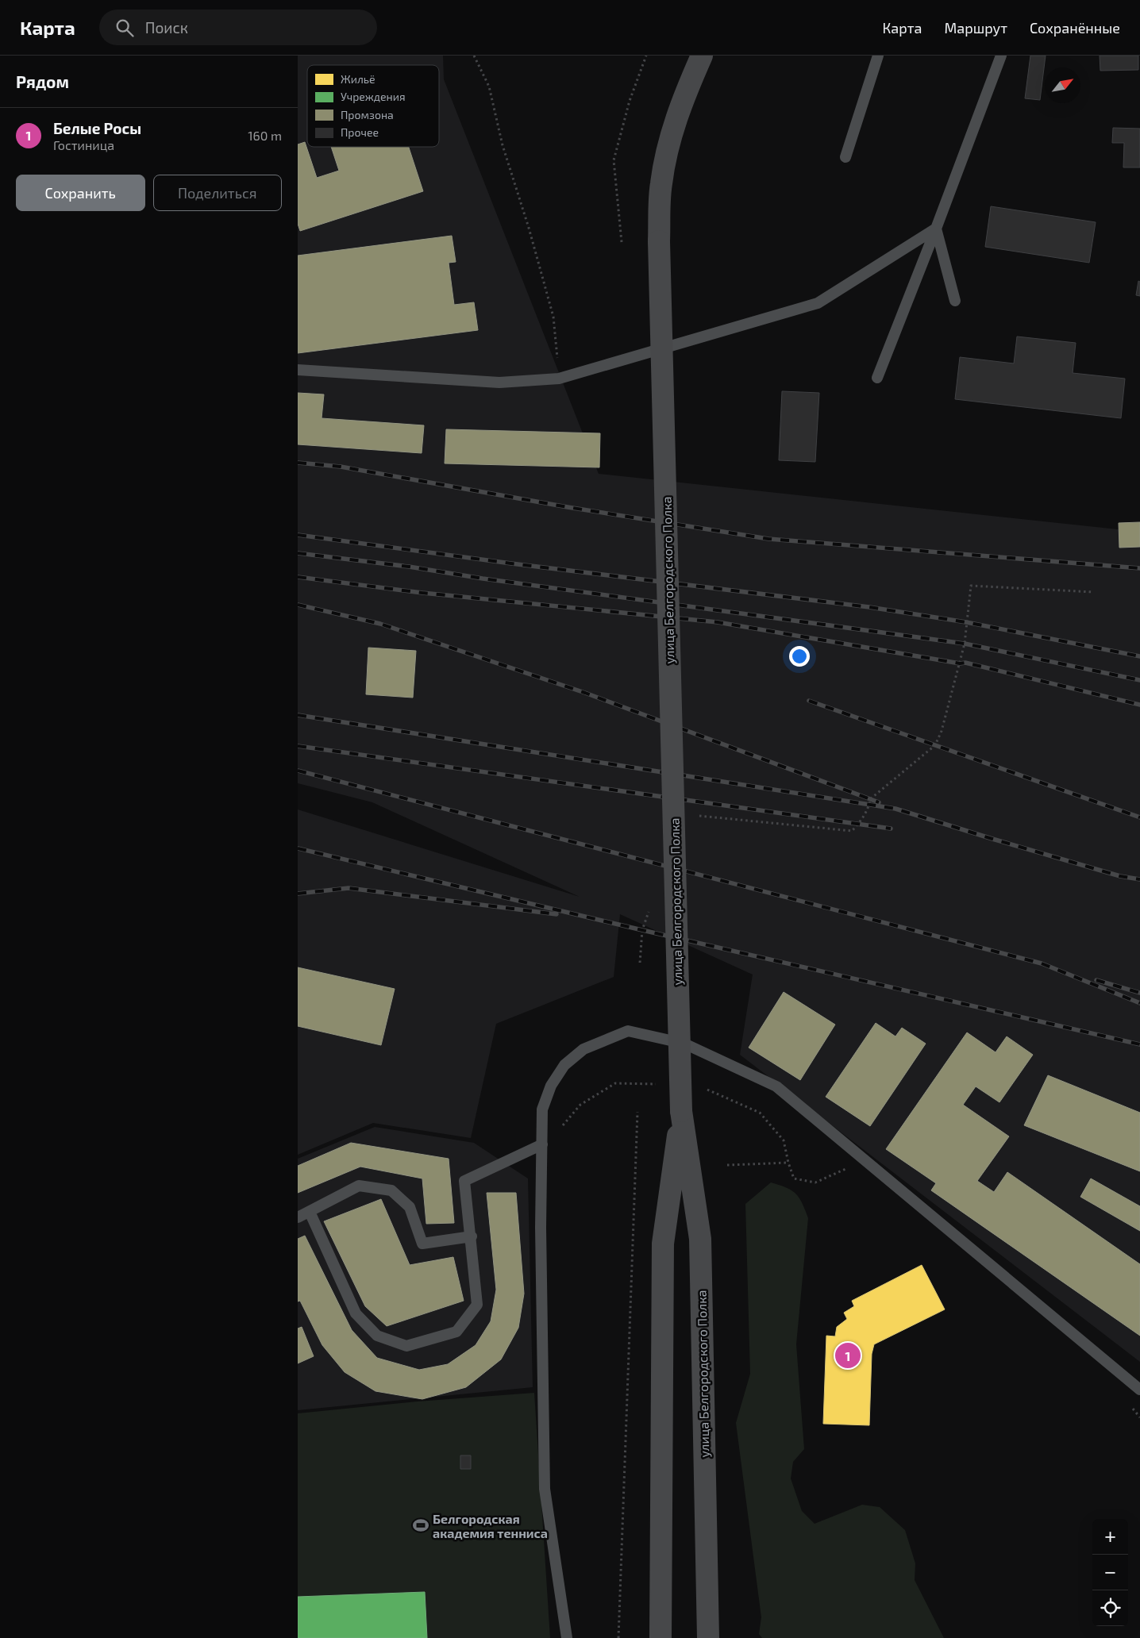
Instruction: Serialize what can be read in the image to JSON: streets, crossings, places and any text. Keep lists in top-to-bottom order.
{
  "streets": {
    "main road": ["улица Белгородского Полка"]
  },
  "places": {
    "sports": ["Белгородская академия тенниса"]
  },
  "legend": [
    "Жильё",
    "Учреждения",
    "Промзона",
    "Прочее"
  ],
  "north": "top right",
  "page": {
    "header": "Карта",
    "search": "Поиск",
    "nav": ["Карта", "Маршрут", "Сохранённые"],
    "heading": "Рядом",
    "list": [
      {
        "mark": "1",
        "name": "Белые Росы",
        "note": "Гостиница",
        "value": "160 m"
      }
    ],
    "buttons": ["Сохранить", "Поделиться"],
    "pins": "1",
    "map_buttons": ["+", "−"]
  }
}
